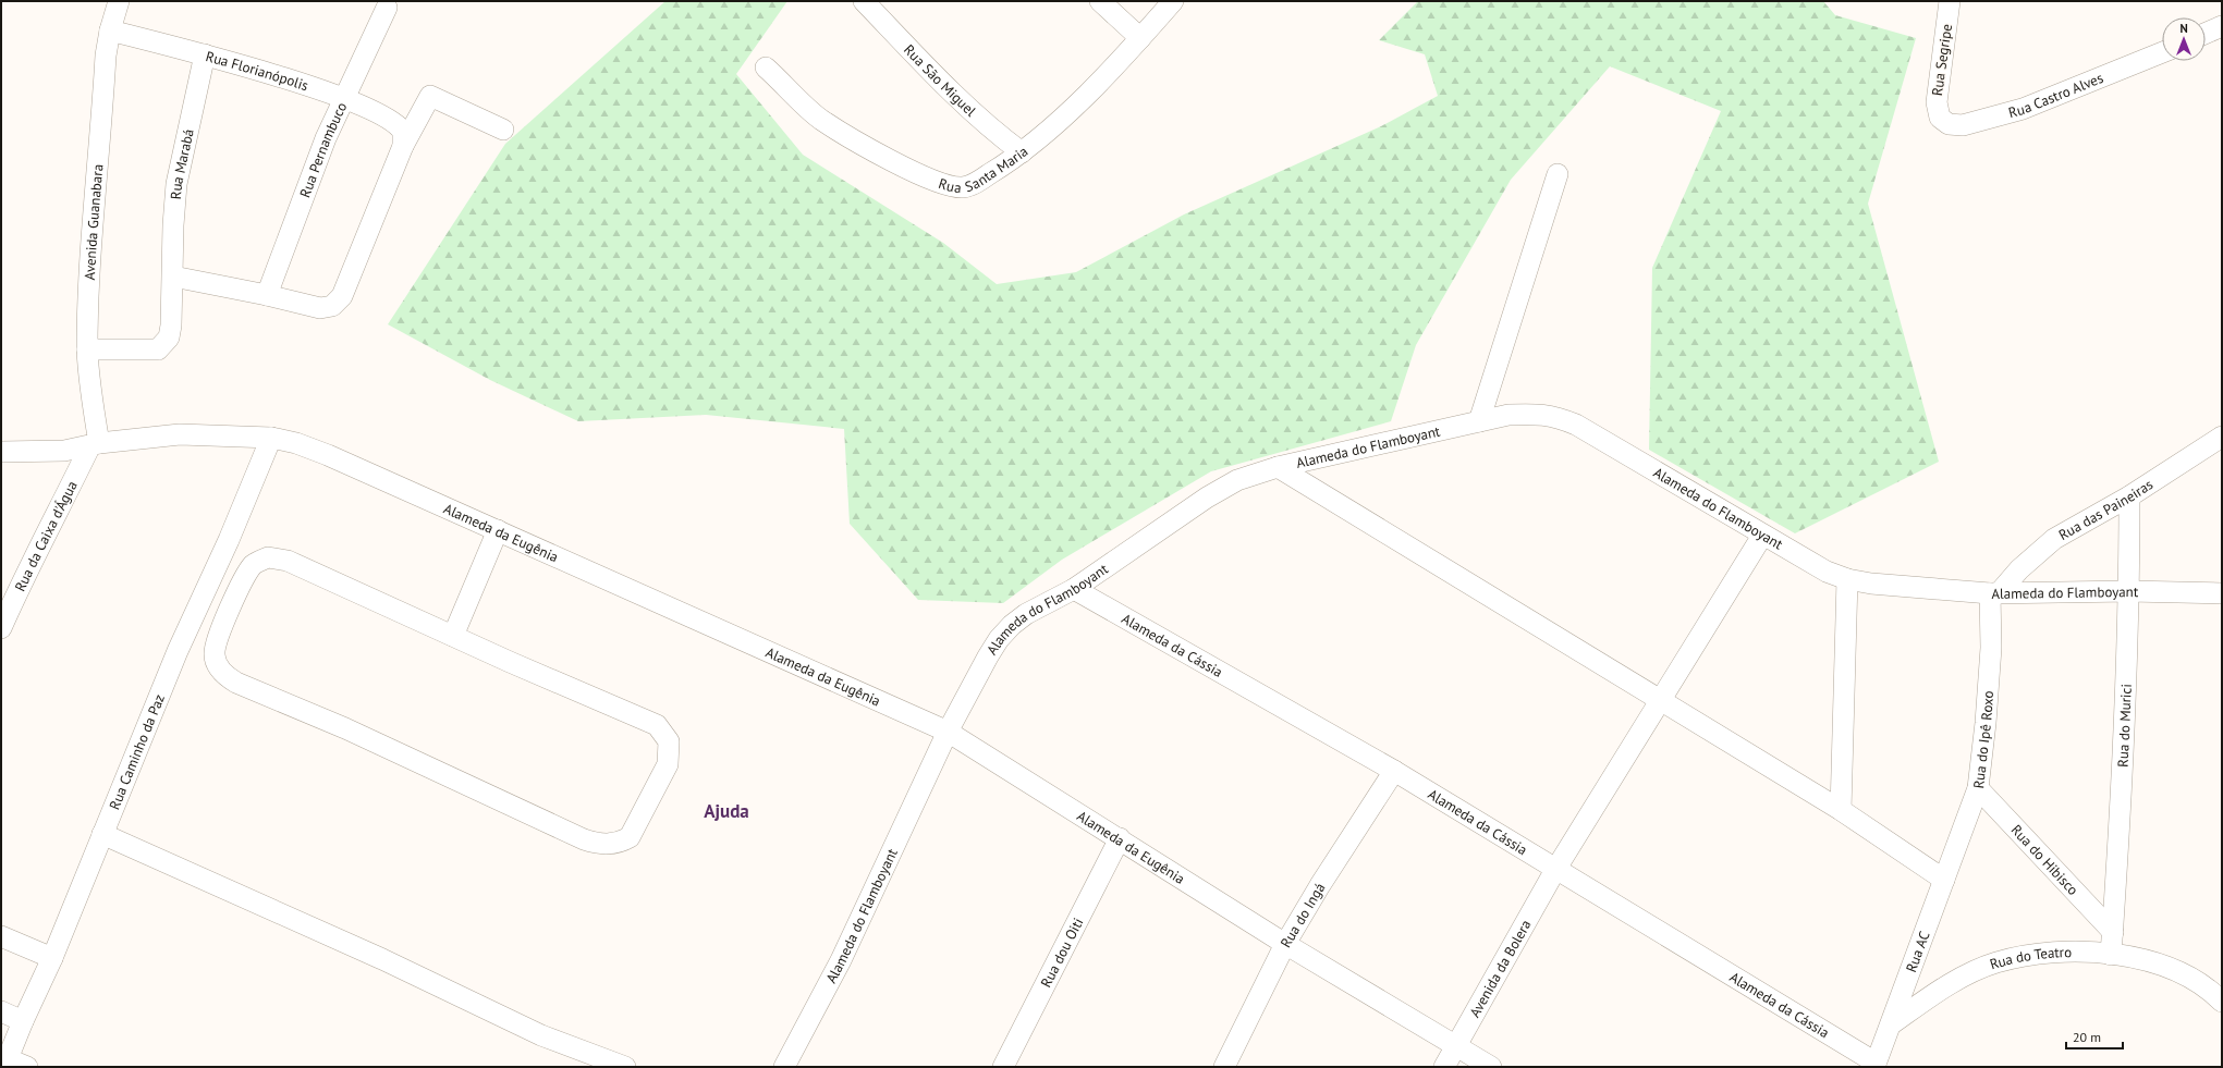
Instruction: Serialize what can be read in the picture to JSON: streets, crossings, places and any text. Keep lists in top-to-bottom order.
{
  "streets": {
    "street": [
      "Rua Segripe",
      "Rua Florianópolis",
      "Rua São Miguel",
      "Rua Castro Alves",
      "Rua Pernambuco",
      "Rua Santa Maria",
      "Rua Marabá",
      "Avenida Guanabara",
      "Alameda do Flamboyant",
      "Rua das Paineiras",
      "Alameda da Eugênia",
      "Rua da Caixa d'Água",
      "Alameda da Cássia",
      "Rua do Murici",
      "Rua do Ipê Roxo",
      "Rua Caminho da Paz",
      "Rua do Hibisco",
      "Rua do Ingá",
      "Rua AC",
      "Rua dou Oiti",
      "Rua do Teatro",
      "Avenida da Bolera"
    ]
  },
  "crossings": [
    ["Rua Segripe", "Rua Castro Alves"],
    ["Rua Florianópolis", "Rua Pernambuco"],
    ["Rua Florianópolis", "Rua Marabá"],
    ["Rua Florianópolis", "Avenida Guanabara"],
    ["Rua São Miguel", "Rua Santa Maria"],
    ["Rua Marabá", "Avenida Guanabara"],
    ["Avenida Guanabara", "Alameda da Eugênia"],
    ["Avenida Guanabara", "Rua da Caixa d'Água"],
    ["Alameda do Flamboyant", "Rua das Paineiras"],
    ["Alameda do Flamboyant", "Alameda da Eugênia"],
    ["Alameda do Flamboyant", "Alameda da Cássia"],
    ["Alameda do Flamboyant", "Rua do Murici"],
    ["Alameda do Flamboyant", "Rua do Ipê Roxo"],
    ["Alameda do Flamboyant", "Avenida da Bolera"],
    ["Rua das Paineiras", "Rua do Murici"],
    ["Rua das Paineiras", "Rua do Ipê Roxo"],
    ["Alameda da Eugênia", "Rua da Caixa d'Água"],
    ["Alameda da Eugênia", "Rua Caminho da Paz"],
    ["Alameda da Eugênia", "Rua do Ingá"],
    ["Alameda da Eugênia", "Rua dou Oiti"],
    ["Alameda da Eugênia", "Avenida da Bolera"],
    ["Alameda da Cássia", "Rua do Ingá"],
    ["Alameda da Cássia", "Avenida da Bolera"],
    ["Rua do Murici", "Rua do Hibisco"],
    ["Rua do Murici", "Rua do Teatro"],
    ["Rua do Ipê Roxo", "Rua do Hibisco"],
    ["Rua do Ipê Roxo", "Rua AC"],
    ["Rua AC", "Rua do Teatro"]
  ],
  "districts": ["Ajuda"],
  "scale_bar": "20 m",
  "north": "top"
}
